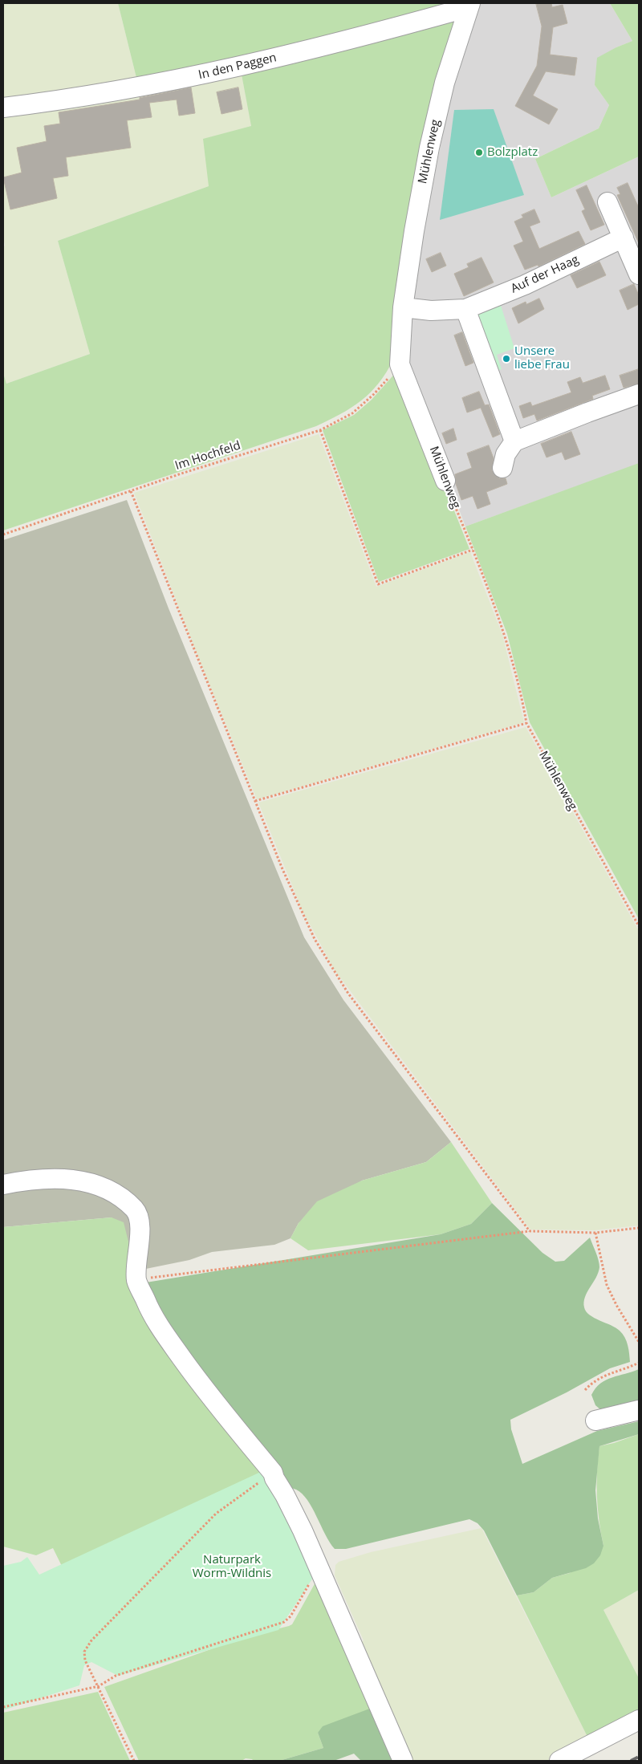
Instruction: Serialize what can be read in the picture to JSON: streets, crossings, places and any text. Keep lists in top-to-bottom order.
{
  "streets": {
    "street": ["In den Paggen", "Mühlenweg", "Auf der Haag"],
    "path": ["Im Hochfeld"]
  },
  "crossings": [
    ["In den Paggen", "Mühlenweg"],
    ["Mühlenweg", "Auf der Haag"],
    ["Mühlenweg", "Im Hochfeld"]
  ],
  "parks": ["Naturpark Worm-Wildnis"],
  "places": ["Bolzplatz", "Unsere liebe Frau"]
}
